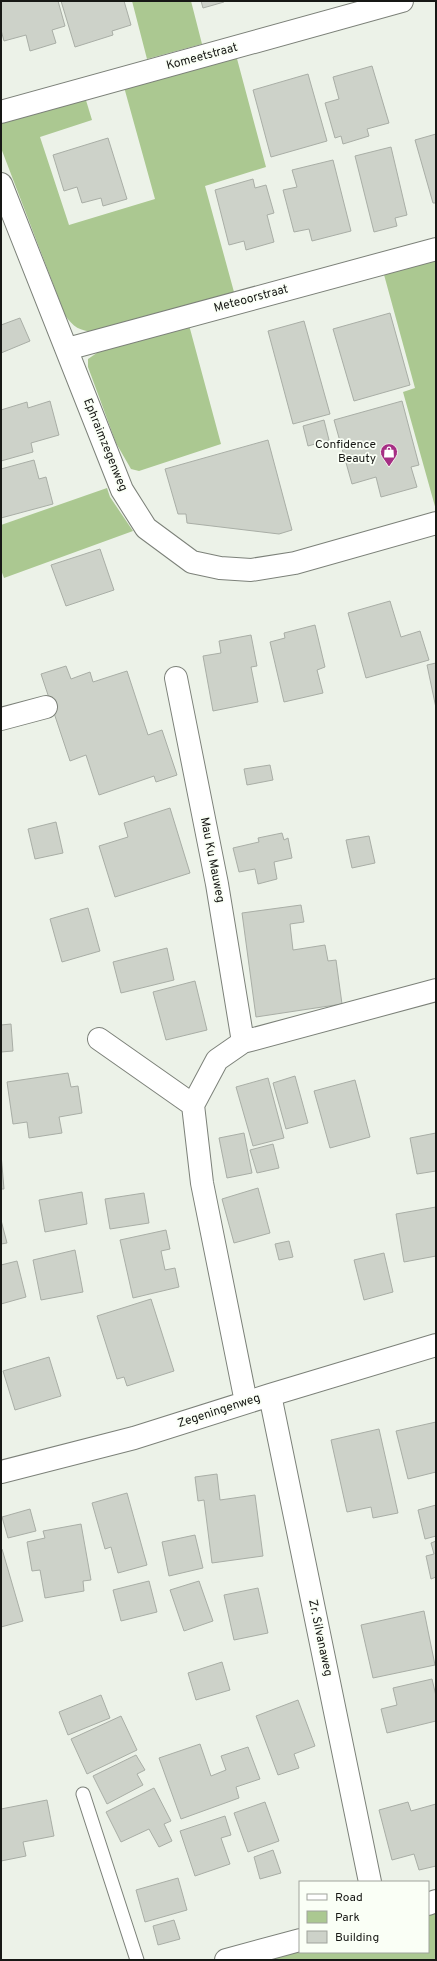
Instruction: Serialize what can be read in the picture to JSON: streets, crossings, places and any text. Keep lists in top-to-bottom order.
{
  "streets": {
    "street": [
      "Komeetstraat",
      "Meteoorstraat",
      "Ephraimzegenweg",
      "Mau Ku Mauweg",
      "Zegeningenweg",
      "Zr. Silvanaweg"
    ]
  },
  "crossings": [
    ["Meteoorstraat", "Ephraimzegenweg"],
    ["Zegeningenweg", "Zr. Silvanaweg"]
  ],
  "places": {
    "shop": ["Confidence Beauty"]
  },
  "legend": ["Road", "Park", "Building"]
}
